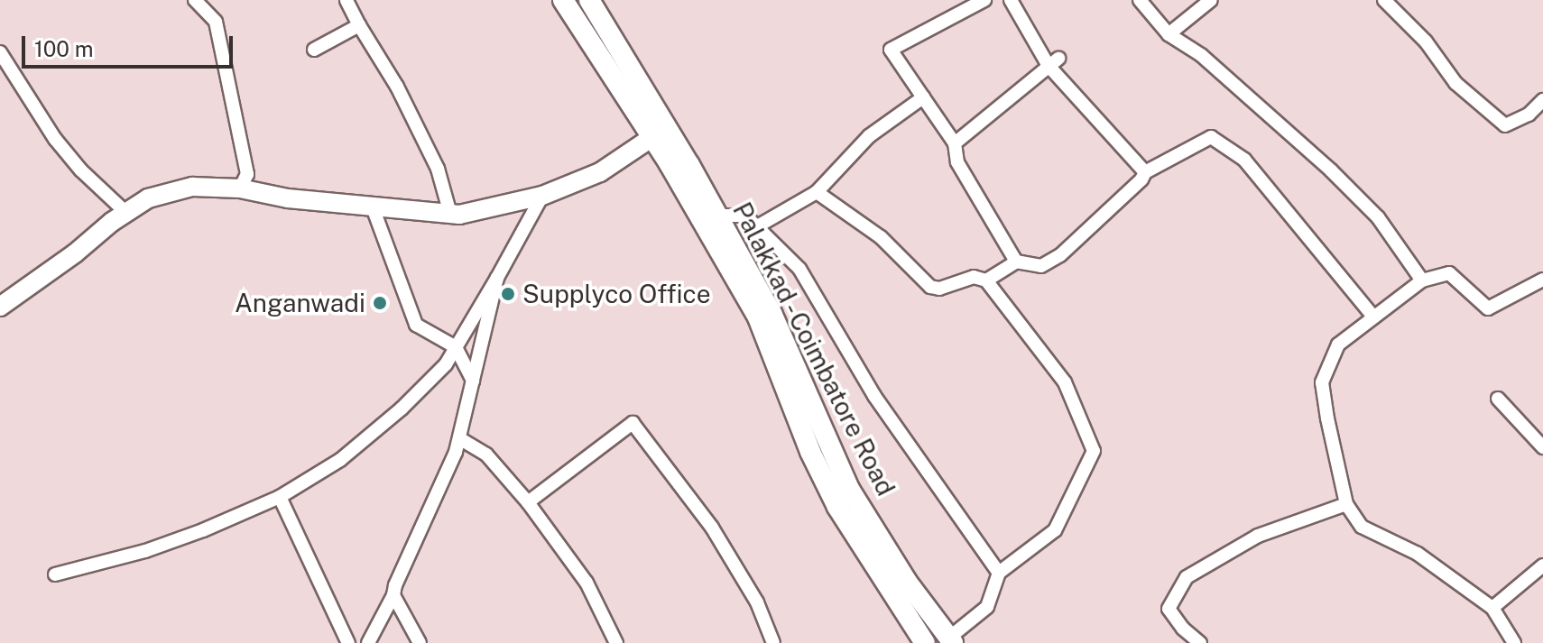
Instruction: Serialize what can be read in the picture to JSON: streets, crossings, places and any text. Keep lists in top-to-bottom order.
{
  "streets": {
    "main road": ["Palakkad - Coimbatore Road"]
  },
  "places": ["Supplyco Office", "Anganwadi"],
  "scale_bar": "100 m"
}
